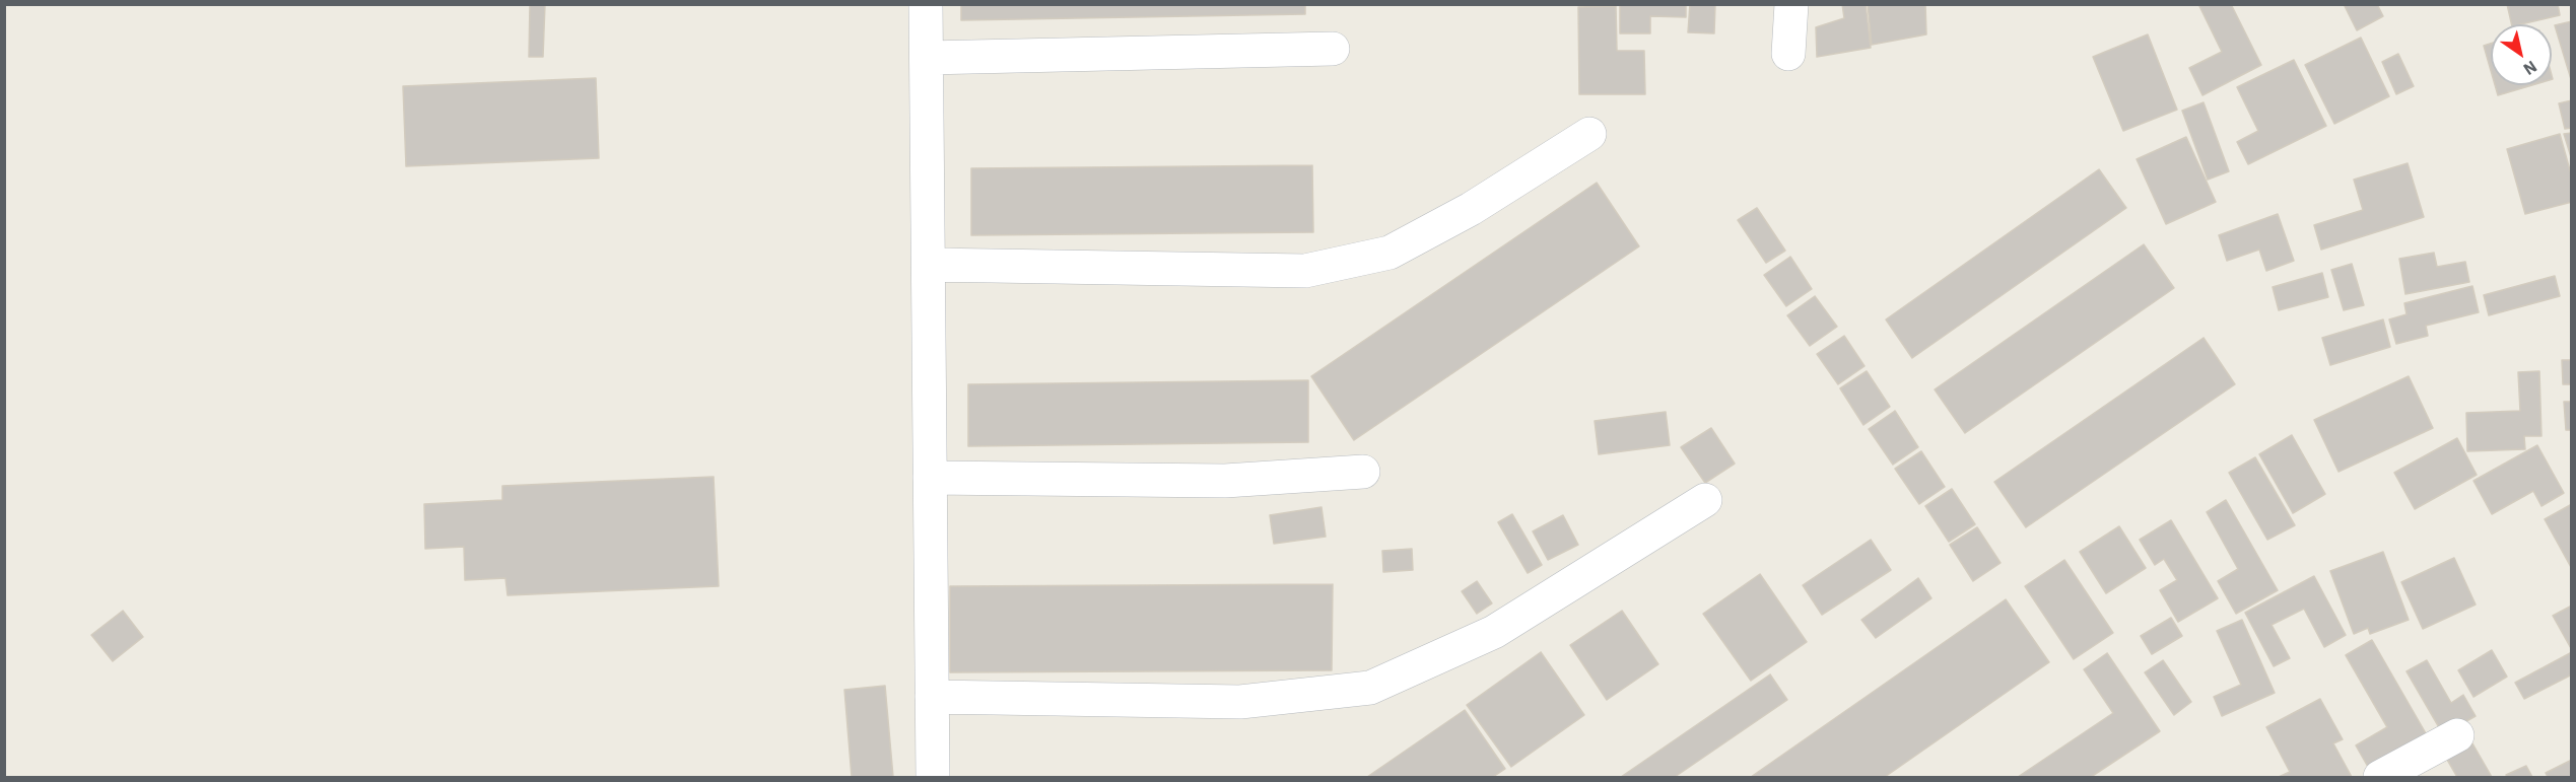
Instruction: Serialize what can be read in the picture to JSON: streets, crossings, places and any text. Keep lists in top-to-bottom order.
{
  "north": "bottom right"
}
